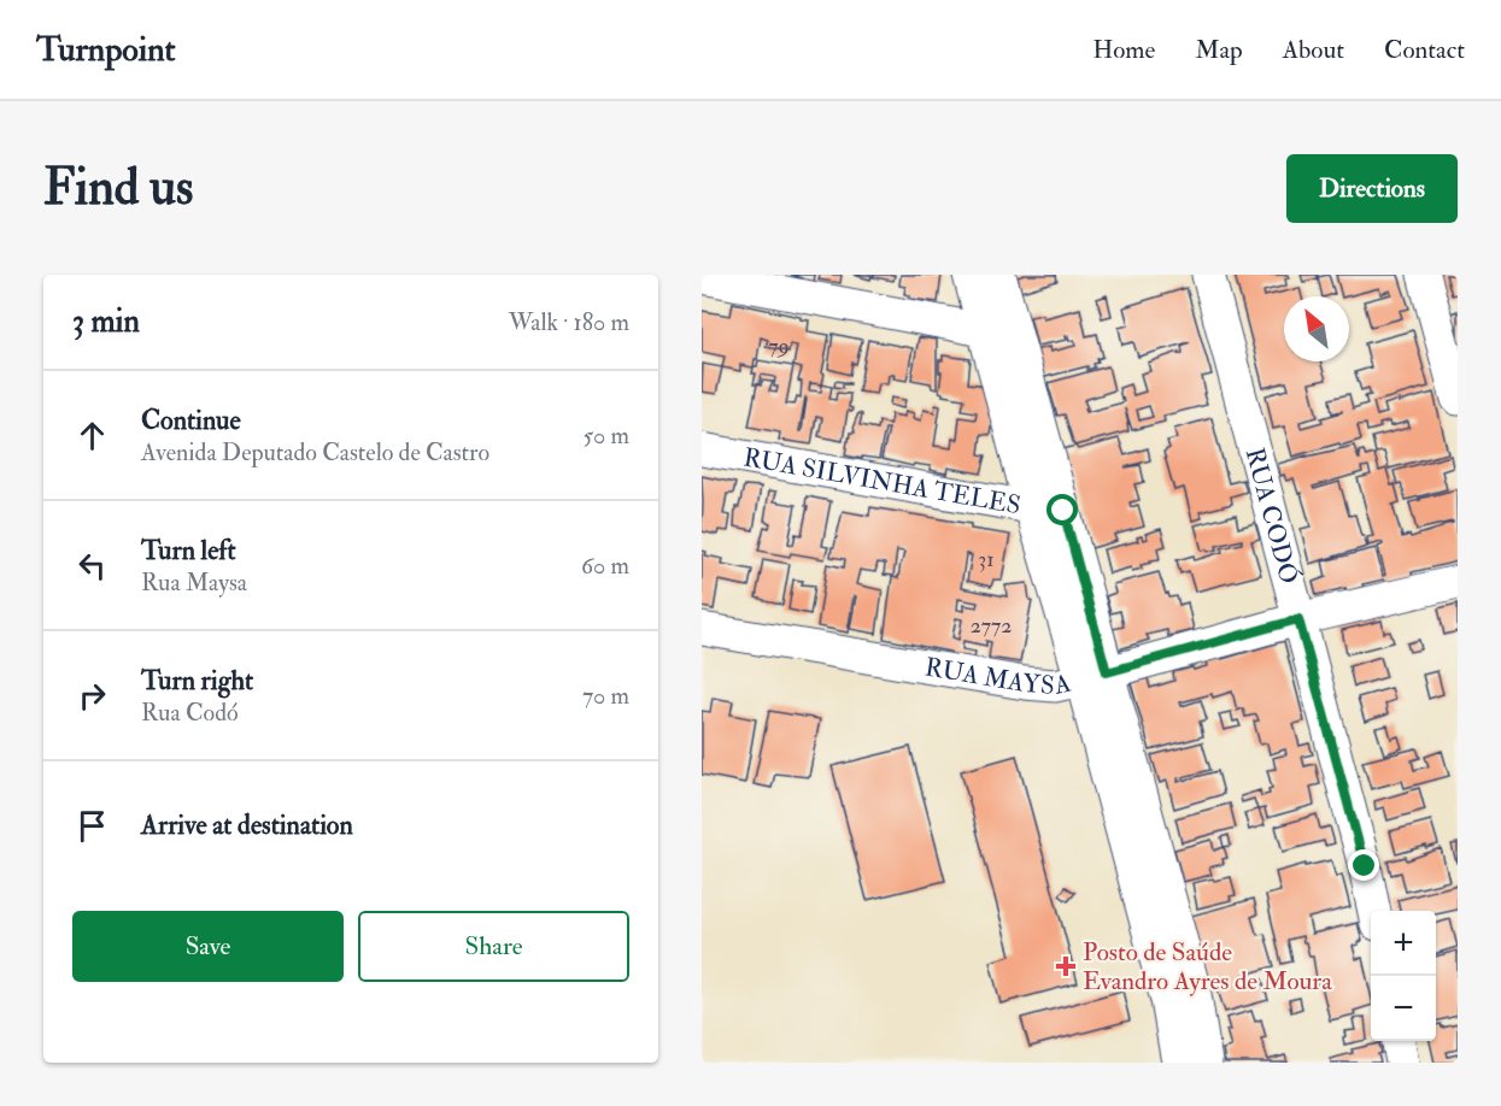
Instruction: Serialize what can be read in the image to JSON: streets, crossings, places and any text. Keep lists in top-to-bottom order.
{
  "streets": {
    "street": ["RUA SILVINHA TELES", "RUA CODÓ", "RUA MAYSA"]
  },
  "crossings": [
    ["RUA CODÓ", "RUA MAYSA"]
  ],
  "places": {
    "health": ["Posto de Saúde Evandro Ayres de Moura"]
  },
  "house_numbers": ["79", "31", "2772"],
  "north": "top left",
  "page": {
    "header": "Turnpoint",
    "nav": [
      "Home",
      "Map",
      "About",
      "Contact"
    ],
    "buttons": [
      "Directions",
      ["Save", "Share"]
    ],
    "title": "Find us",
    "heading": ["3 min", "Walk · 180 m"],
    "list": [
      ["Continue", "Avenida Deputado Castelo de Castro", "50 m"],
      ["Turn left", "Rua Maysa", "60 m"],
      ["Turn right", "Rua Codó", "70 m"],
      "Arrive at destination"
    ],
    "map_buttons": ["+", "−"]
  }
}
